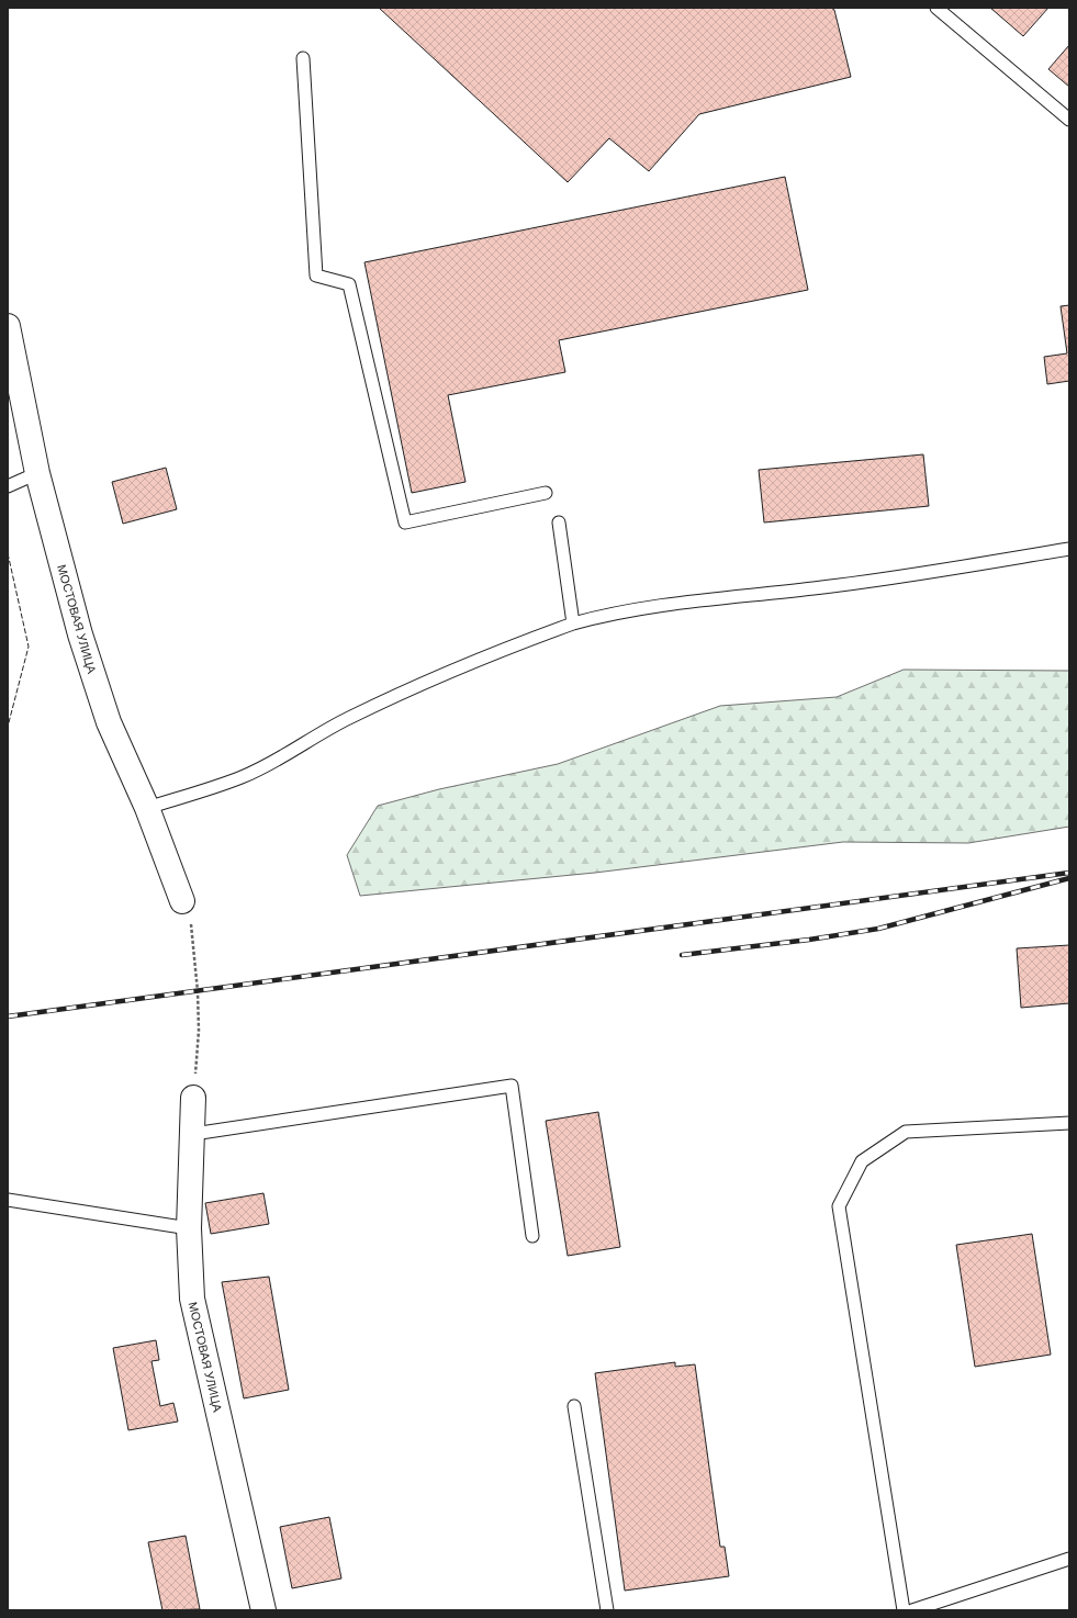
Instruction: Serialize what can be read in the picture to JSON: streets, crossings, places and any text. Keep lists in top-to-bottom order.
{
  "streets": {
    "street": ["МОСТОВАЯ УЛИЦА"]
  }
}
